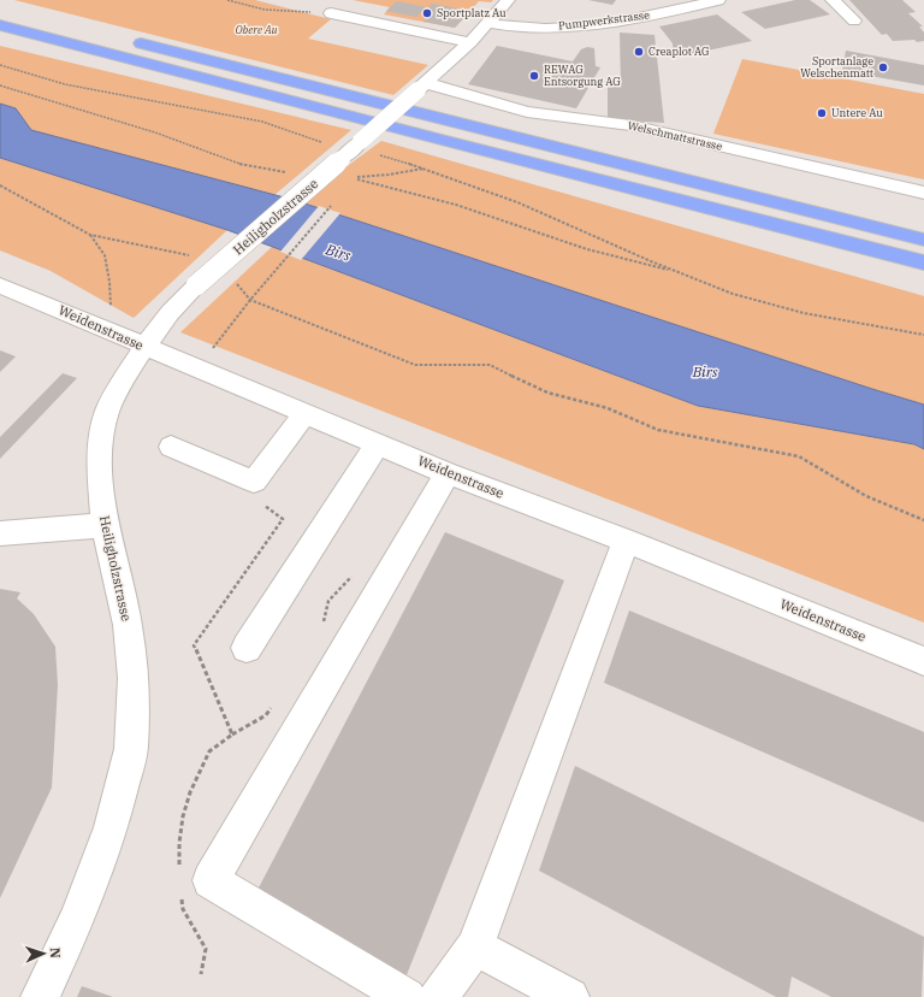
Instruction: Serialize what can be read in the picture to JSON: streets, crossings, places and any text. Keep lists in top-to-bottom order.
{
  "streets": {
    "street": [
      "Pumpwerkstrasse",
      "Welschmattstrasse",
      "Heiligholzstrasse",
      "Weidenstrasse"
    ]
  },
  "crossings": [
    ["Pumpwerkstrasse", "Heiligholzstrasse"],
    ["Welschmattstrasse", "Heiligholzstrasse"],
    ["Heiligholzstrasse", "Weidenstrasse"]
  ],
  "water": ["Birs"],
  "parks": ["Obere Au"],
  "places": [
    "Sportplatz Au",
    "Creaplot AG",
    "Sportanlage Welschenmatt",
    "REWAG Entsorgung AG",
    "Untere Au"
  ],
  "north": "right"
}
